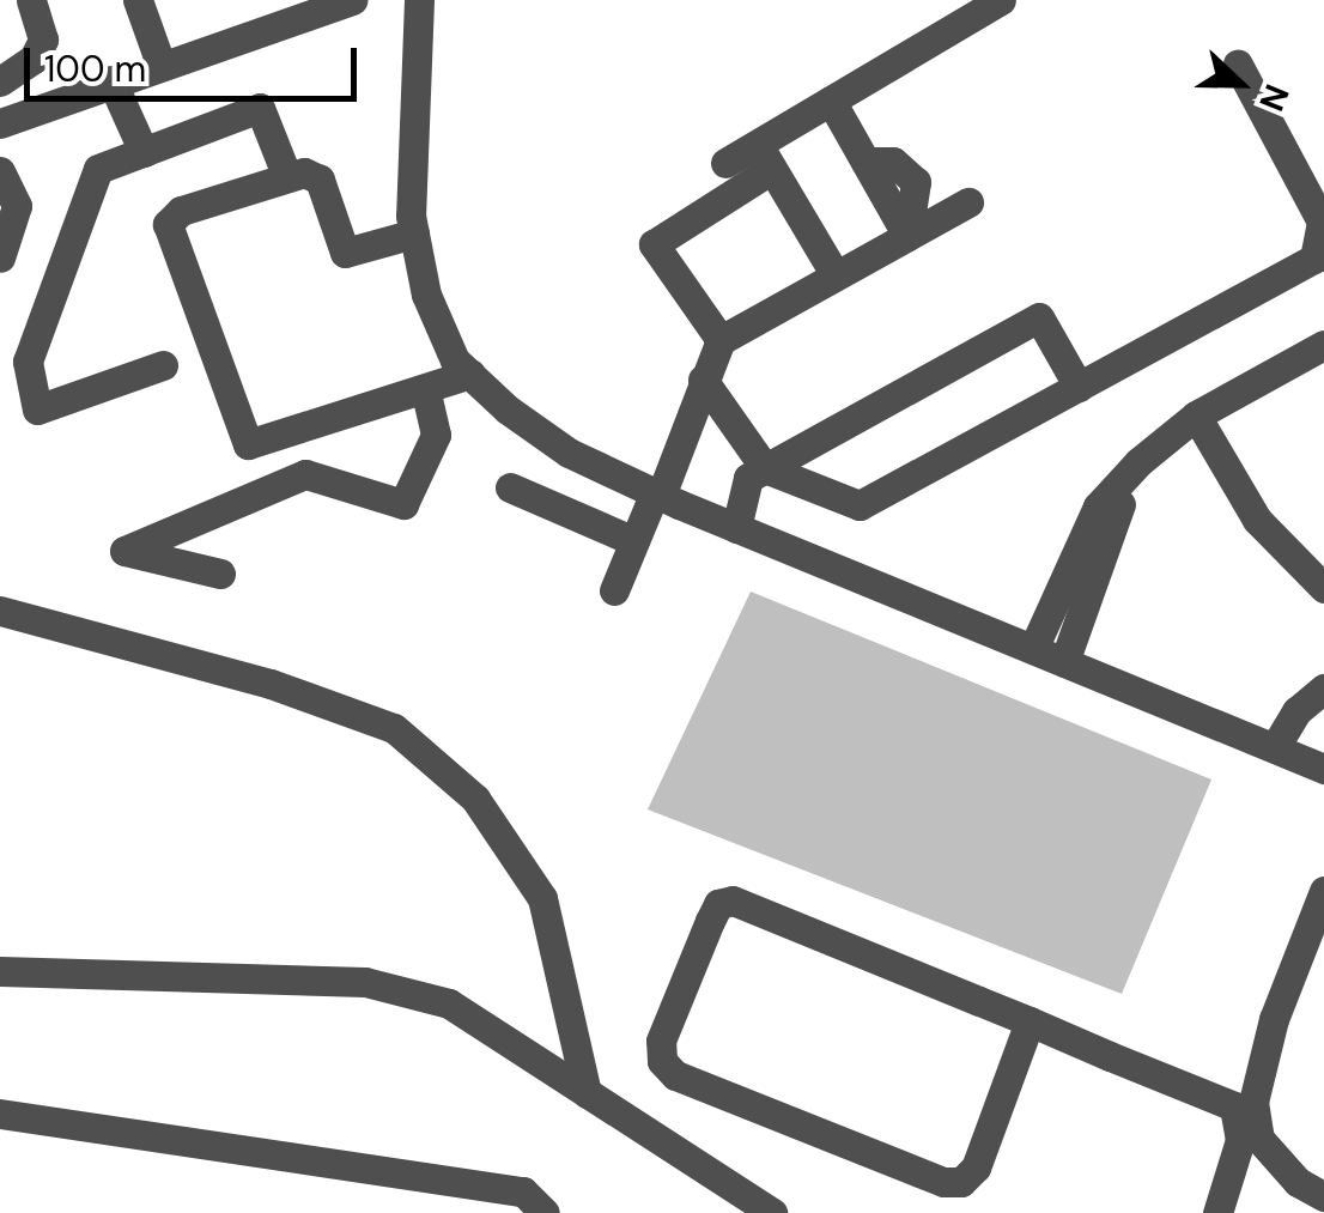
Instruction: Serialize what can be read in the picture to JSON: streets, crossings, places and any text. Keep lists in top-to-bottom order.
{
  "scale_bar": "100 m",
  "north": "right"
}
